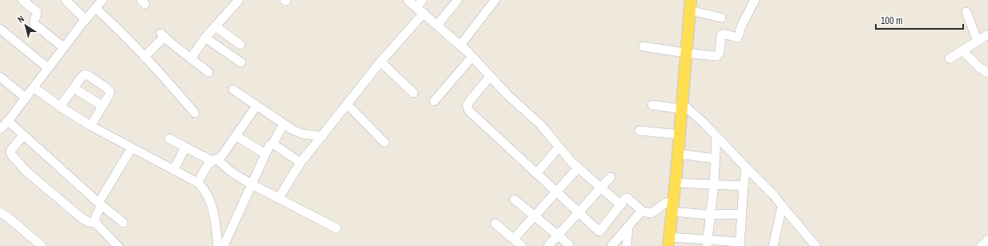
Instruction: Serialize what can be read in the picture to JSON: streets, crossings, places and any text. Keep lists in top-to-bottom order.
{
  "scale_bar": "100 m",
  "north": "top left"
}
